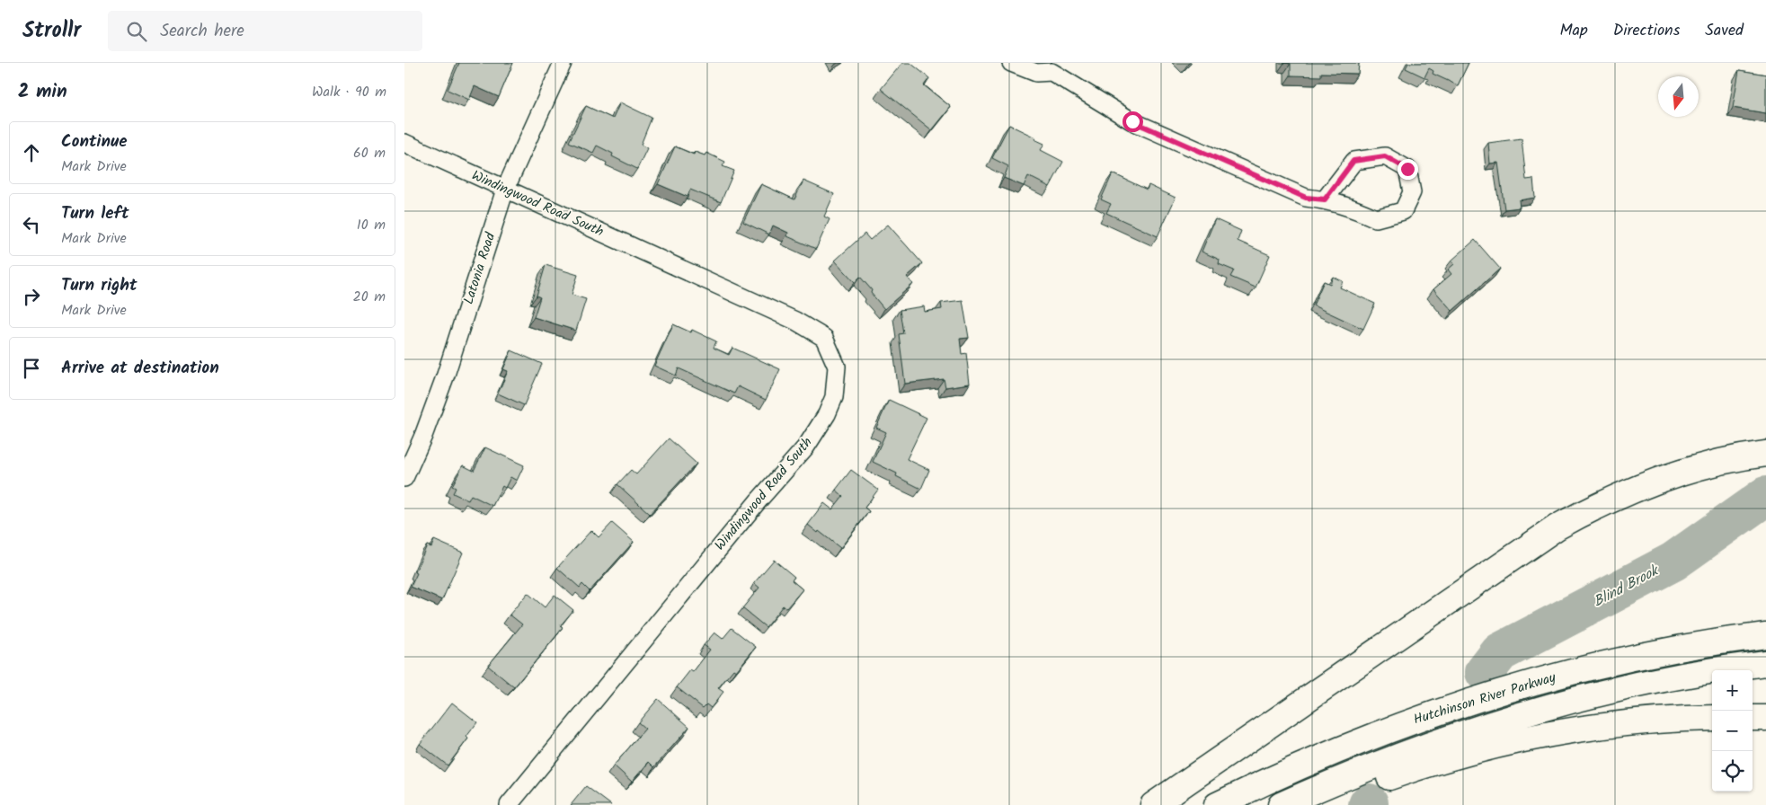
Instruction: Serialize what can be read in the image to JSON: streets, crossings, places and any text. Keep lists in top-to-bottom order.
{
  "streets": {
    "highway": ["Hutchinson River Parkway"],
    "street": ["Windingwood Road South", "Latonia Road"]
  },
  "crossings": [
    ["Windingwood Road South", "Latonia Road"]
  ],
  "water": ["Blind Brook"],
  "north": "bottom",
  "page": {
    "header": "Strollr",
    "search": "Search here",
    "nav": ["Map", "Directions", "Saved"],
    "heading": ["2 min", "Walk · 90 m"],
    "list": [
      ["Continue", "Mark Drive", "60 m"],
      ["Turn left", "Mark Drive", "10 m"],
      ["Turn right", "Mark Drive", "20 m"],
      "Arrive at destination"
    ],
    "map_buttons": ["+", "−"]
  }
}
